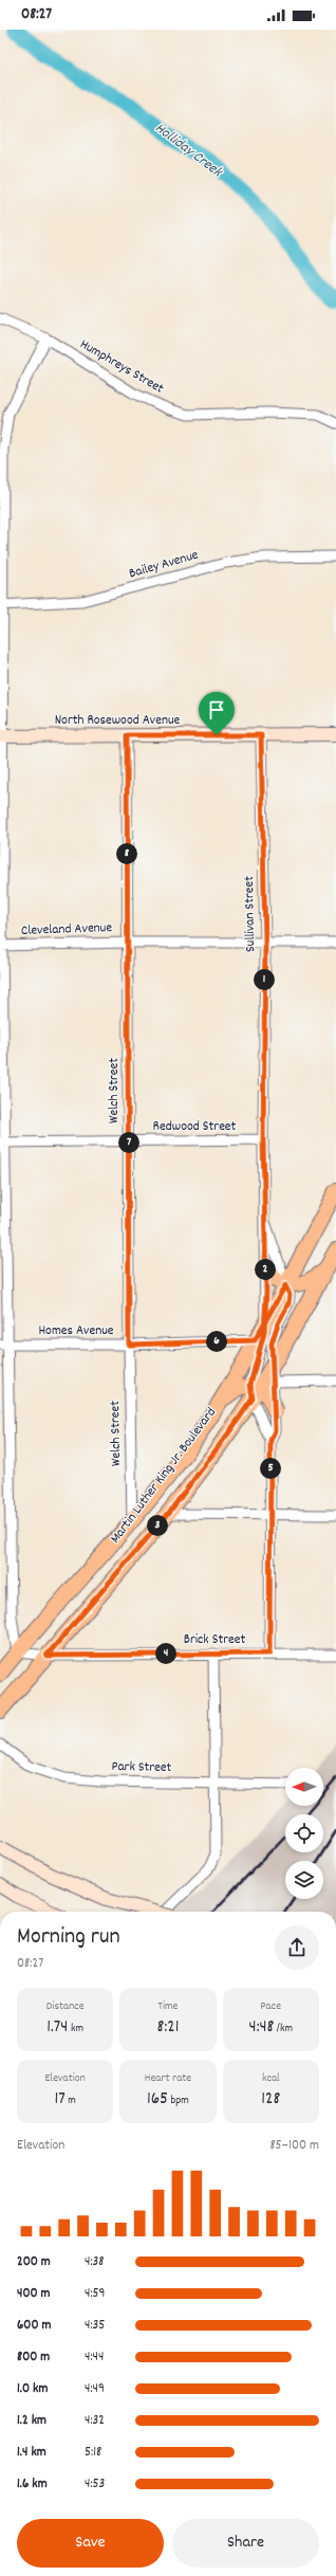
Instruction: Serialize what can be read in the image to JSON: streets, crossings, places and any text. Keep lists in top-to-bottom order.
{
  "streets": {
    "main road": ["Martin Luther King Jr. Boulevard"],
    "street": [
      "Humphreys Street",
      "Bailey Avenue",
      "North Rosewood Avenue",
      "Sullivan Street",
      "Cleveland Avenue",
      "Welch Street",
      "Redwood Street",
      "Homes Avenue",
      "Brick Street",
      "Park Street"
    ]
  },
  "crossings": [
    ["North Rosewood Avenue", "Sullivan Street"],
    ["North Rosewood Avenue", "Welch Street"],
    ["Sullivan Street", "Cleveland Avenue"],
    ["Sullivan Street", "Redwood Street"],
    ["Sullivan Street", "Martin Luther King Jr. Boulevard"],
    ["Sullivan Street", "Brick Street"],
    ["Cleveland Avenue", "Welch Street"],
    ["Welch Street", "Redwood Street"],
    ["Welch Street", "Homes Avenue"],
    ["Welch Street", "Martin Luther King Jr. Boulevard"],
    ["Homes Avenue", "Martin Luther King Jr. Boulevard"],
    ["Martin Luther King Jr. Boulevard", "Brick Street"]
  ],
  "water": ["Holliday Creek"],
  "north": "left",
  "page": {
    "status": "08:27",
    "pins": [
      "8",
      "1",
      "7",
      "2",
      "6",
      "5",
      "3",
      "4"
    ],
    "heading": ["Morning run", "08:27"],
    "stats": [
      ["Distance", "1.74 km"],
      ["Time", "8:21"],
      ["Pace", "4:48 /km"],
      ["Elevation", "17 m"],
      ["Heart rate", "165 bpm"],
      ["kcal", "128"]
    ],
    "chart": ["Elevation", "85–100 m"],
    "list": [
      {
        "name": "200 m",
        "note": "4:38"
      },
      {
        "name": "400 m",
        "note": "4:59"
      },
      {
        "name": "600 m",
        "note": "4:35"
      },
      {
        "name": "800 m",
        "note": "4:44"
      },
      {
        "name": "1.0 km",
        "note": "4:49"
      },
      {
        "name": "1.2 km",
        "note": "4:32"
      },
      {
        "name": "1.4 km",
        "note": "5:18"
      },
      {
        "name": "1.6 km",
        "note": "4:53"
      }
    ],
    "buttons": ["Save", "Share"]
  }
}
